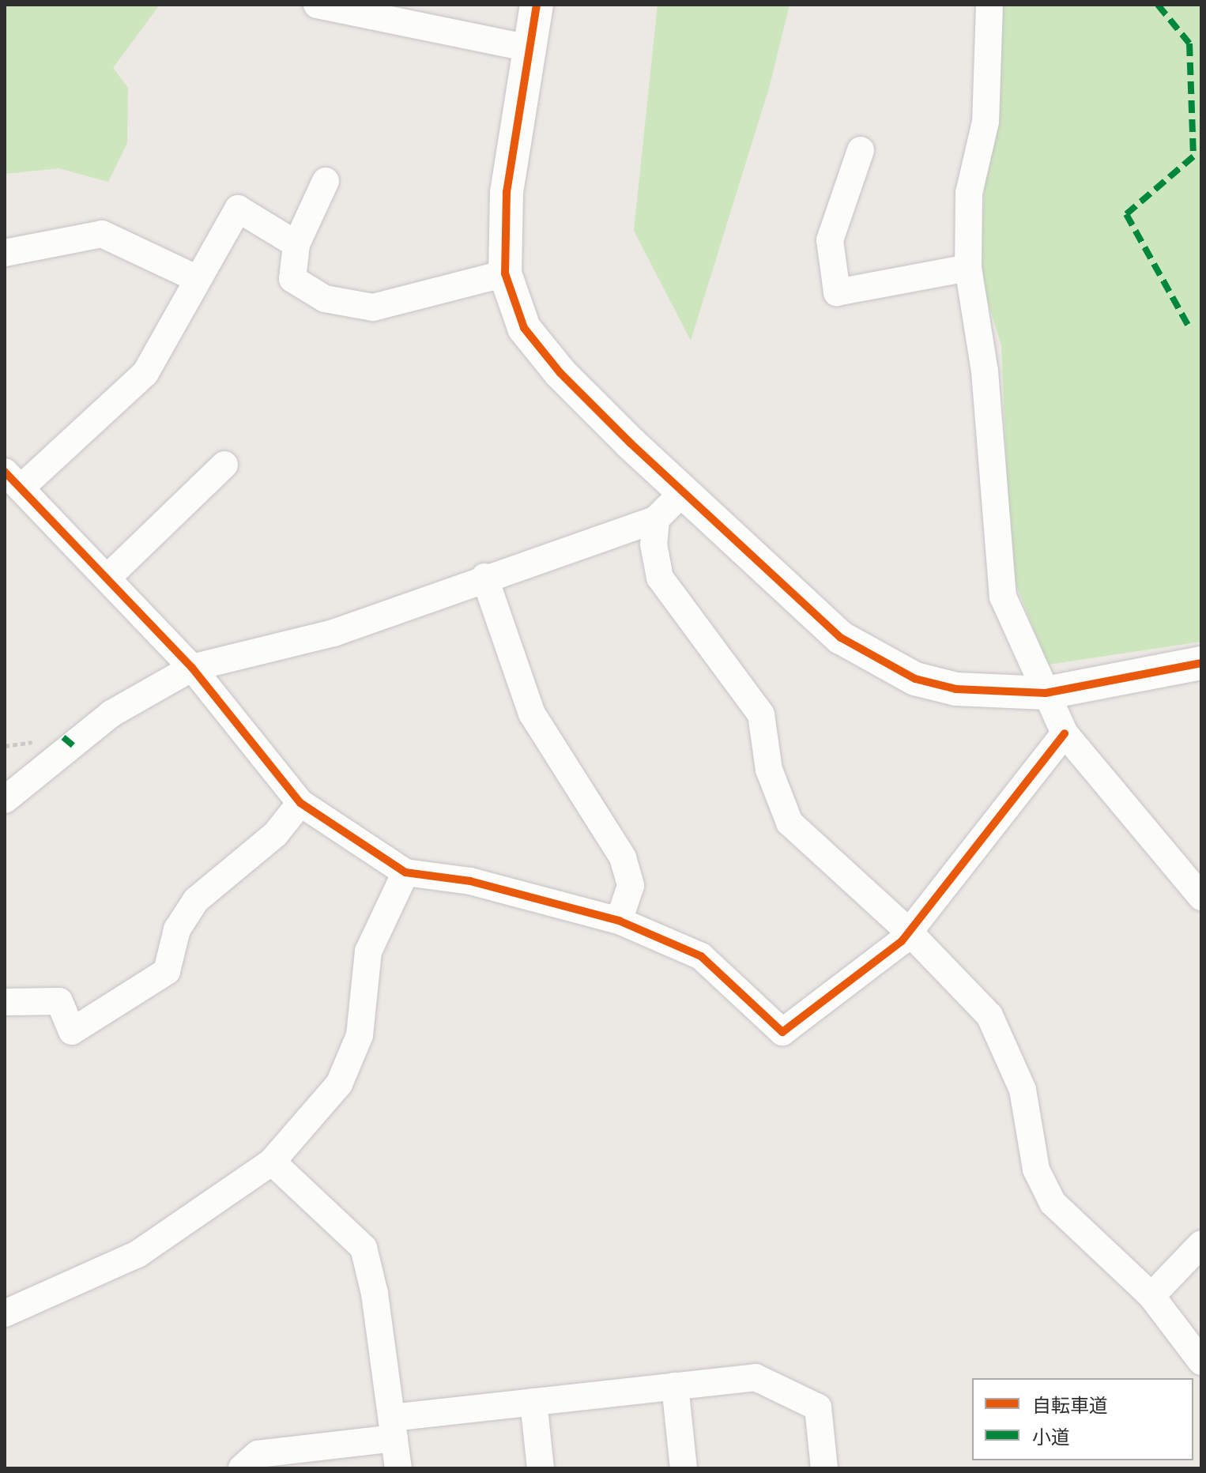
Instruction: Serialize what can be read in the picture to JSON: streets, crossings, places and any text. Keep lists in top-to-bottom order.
{
  "legend": ["自転車道", "小道"]
}
